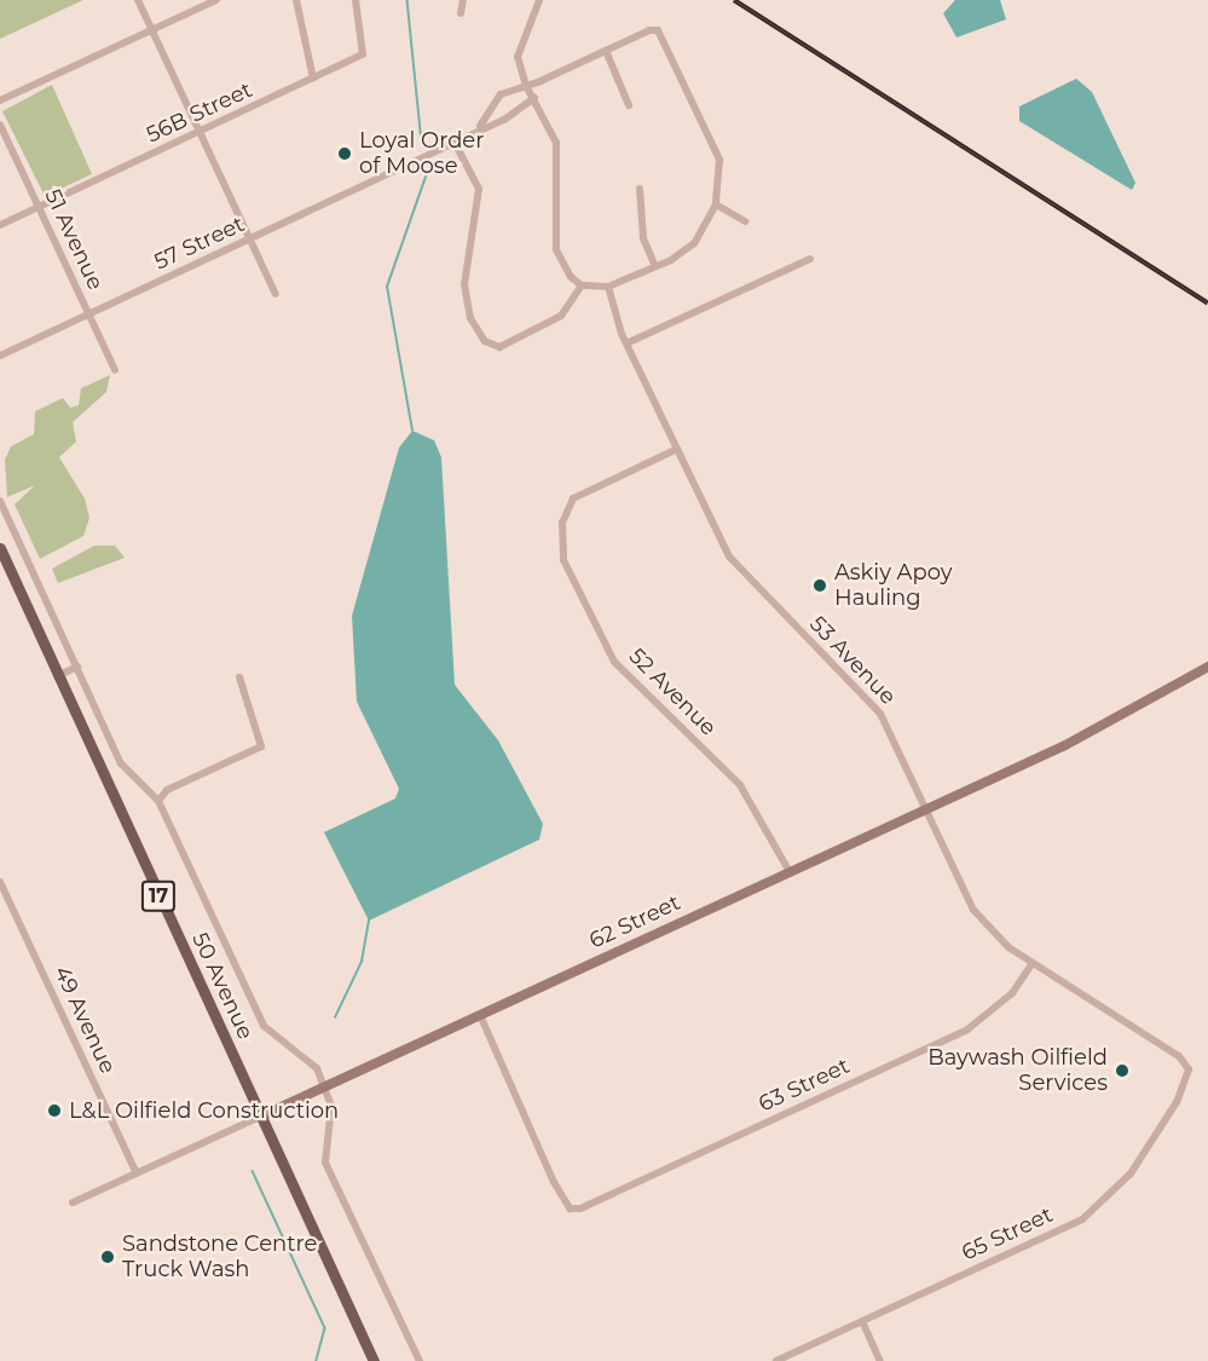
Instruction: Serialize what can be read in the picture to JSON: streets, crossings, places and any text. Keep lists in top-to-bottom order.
{
  "streets": {
    "main road": ["17", "62 Street", "50 Avenue"],
    "street": [
      "56B Street",
      "51 Avenue",
      "57 Street",
      "53 Avenue",
      "52 Avenue",
      "49 Avenue",
      "63 Street",
      "65 Street"
    ]
  },
  "crossings": [
    ["56B Street", "51 Avenue"],
    ["51 Avenue", "57 Street"],
    ["53 Avenue", "52 Avenue"],
    ["53 Avenue", "62 Street"],
    ["53 Avenue", "63 Street"],
    ["53 Avenue", "65 Street"],
    ["52 Avenue", "62 Street"],
    ["62 Street", "50 Avenue"],
    ["62 Street", "49 Avenue"],
    ["62 Street", "63 Street"]
  ],
  "places": [
    "Loyal Order of Moose",
    "Askiy Apoy Hauling",
    "Baywash Oilfield Services",
    "L&L Oilfield Construction",
    "Sandstone Centre Truck Wash"
  ]
}
